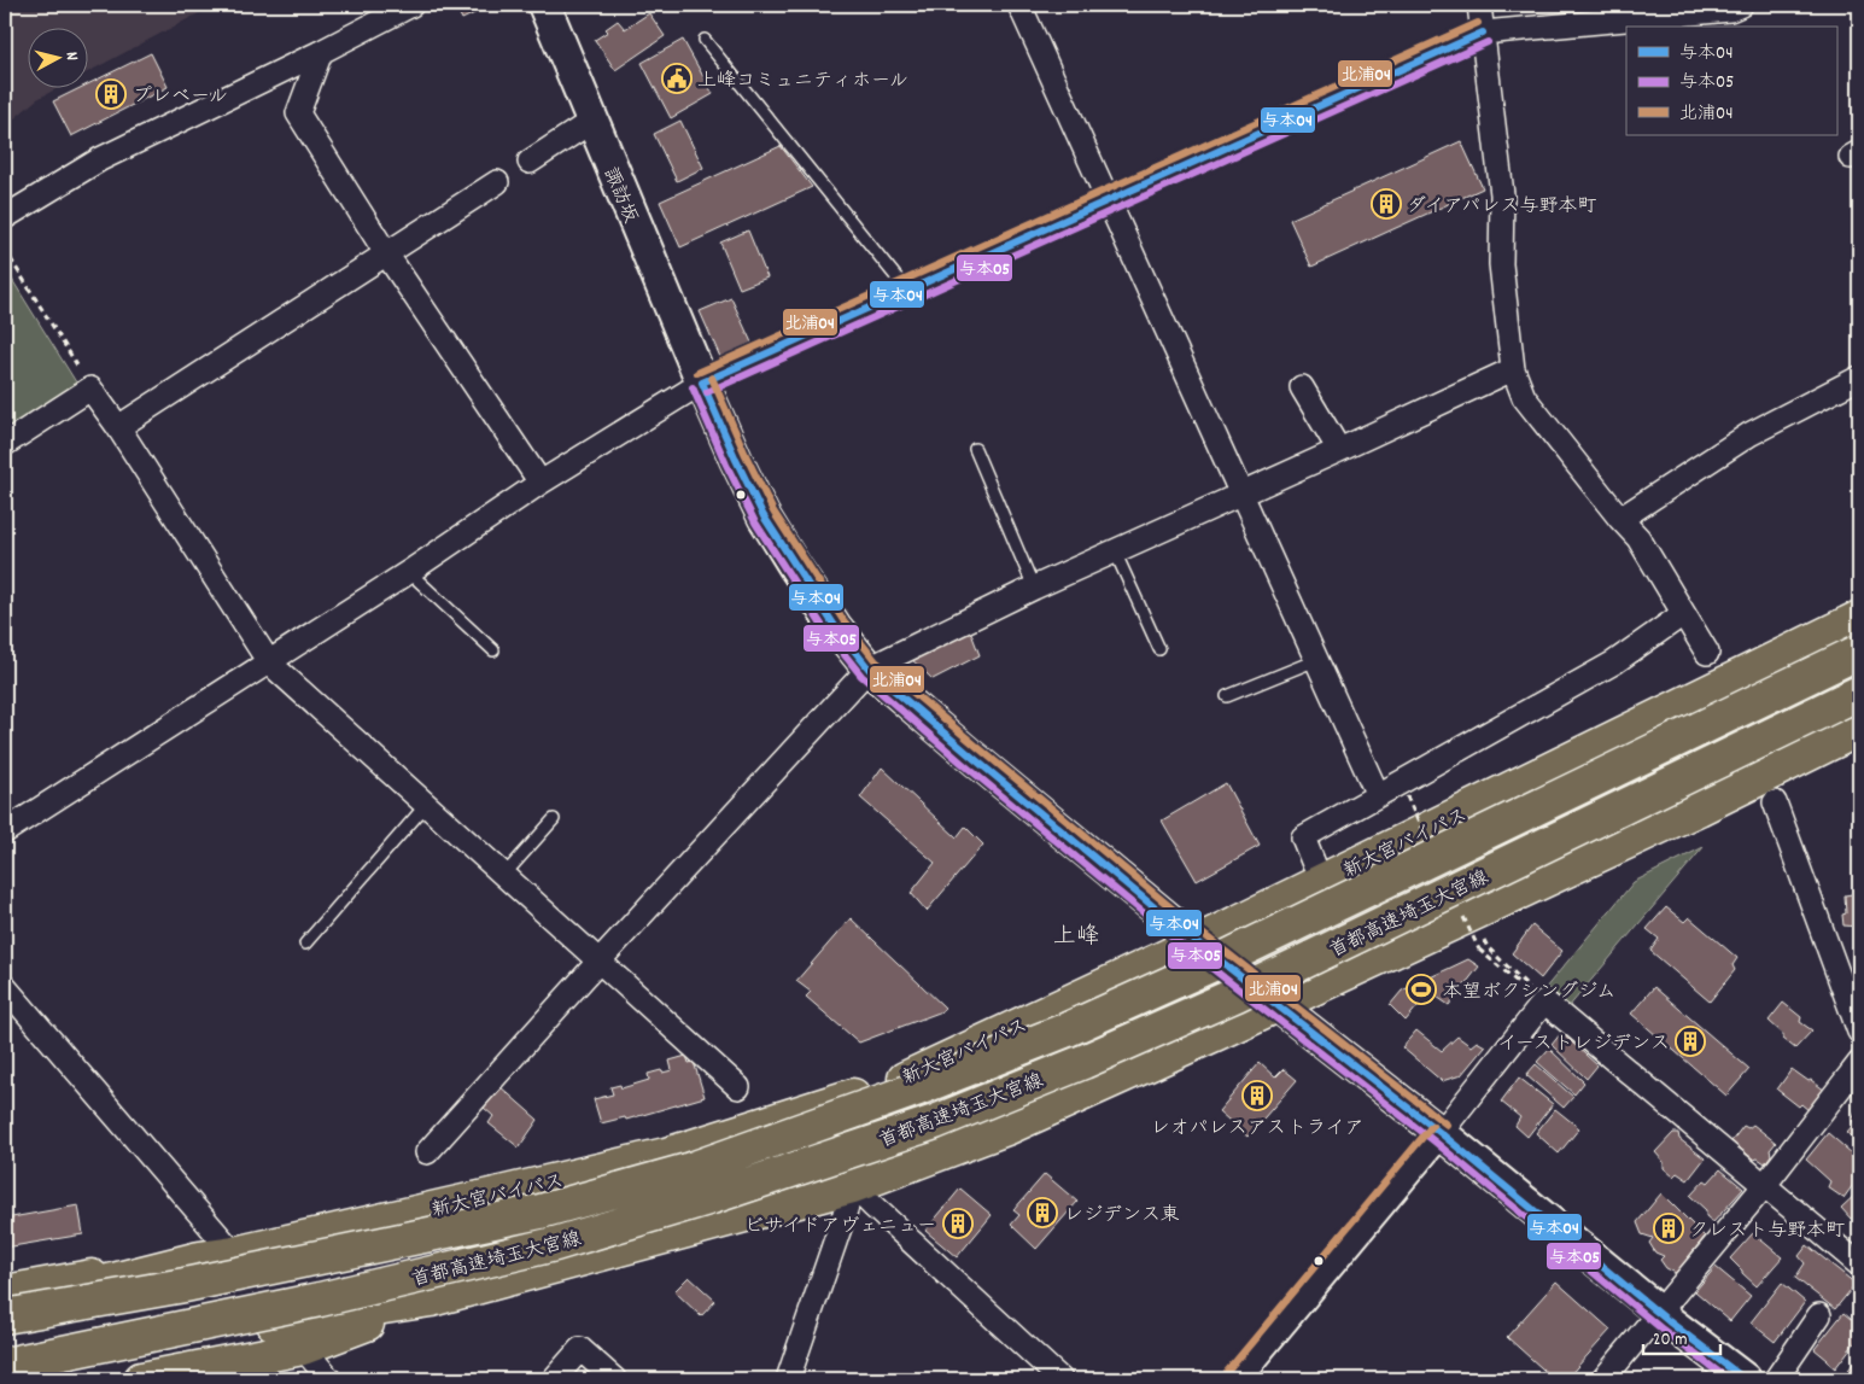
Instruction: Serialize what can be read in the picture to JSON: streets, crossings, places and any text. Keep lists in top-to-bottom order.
{
  "streets": {
    "highway": ["新大宮バイパス", "首都高速埼玉大宮線"],
    "main road": ["諏訪坂"]
  },
  "crossings": [
    ["諏訪坂", "新大宮バイパス"]
  ],
  "districts": ["上峰"],
  "places": {
    "public building": ["上峰コミュニティホール"],
    "building": [
      "プレベール",
      "ダイアパレス与野本町",
      "イーストレジデンス",
      "レオパレスアストライア",
      "レジデンス東",
      "ビサイドアヴェニュー",
      "クレスト与野本町"
    ],
    "sports": ["本望ボクシングジム"]
  },
  "lines": ["transit line 北浦04", "transit line 与本04", "transit line 与本05"],
  "legend": ["与本04", "与本05", "北浦04"],
  "scale_bar": "20 m",
  "north": "right"
}
